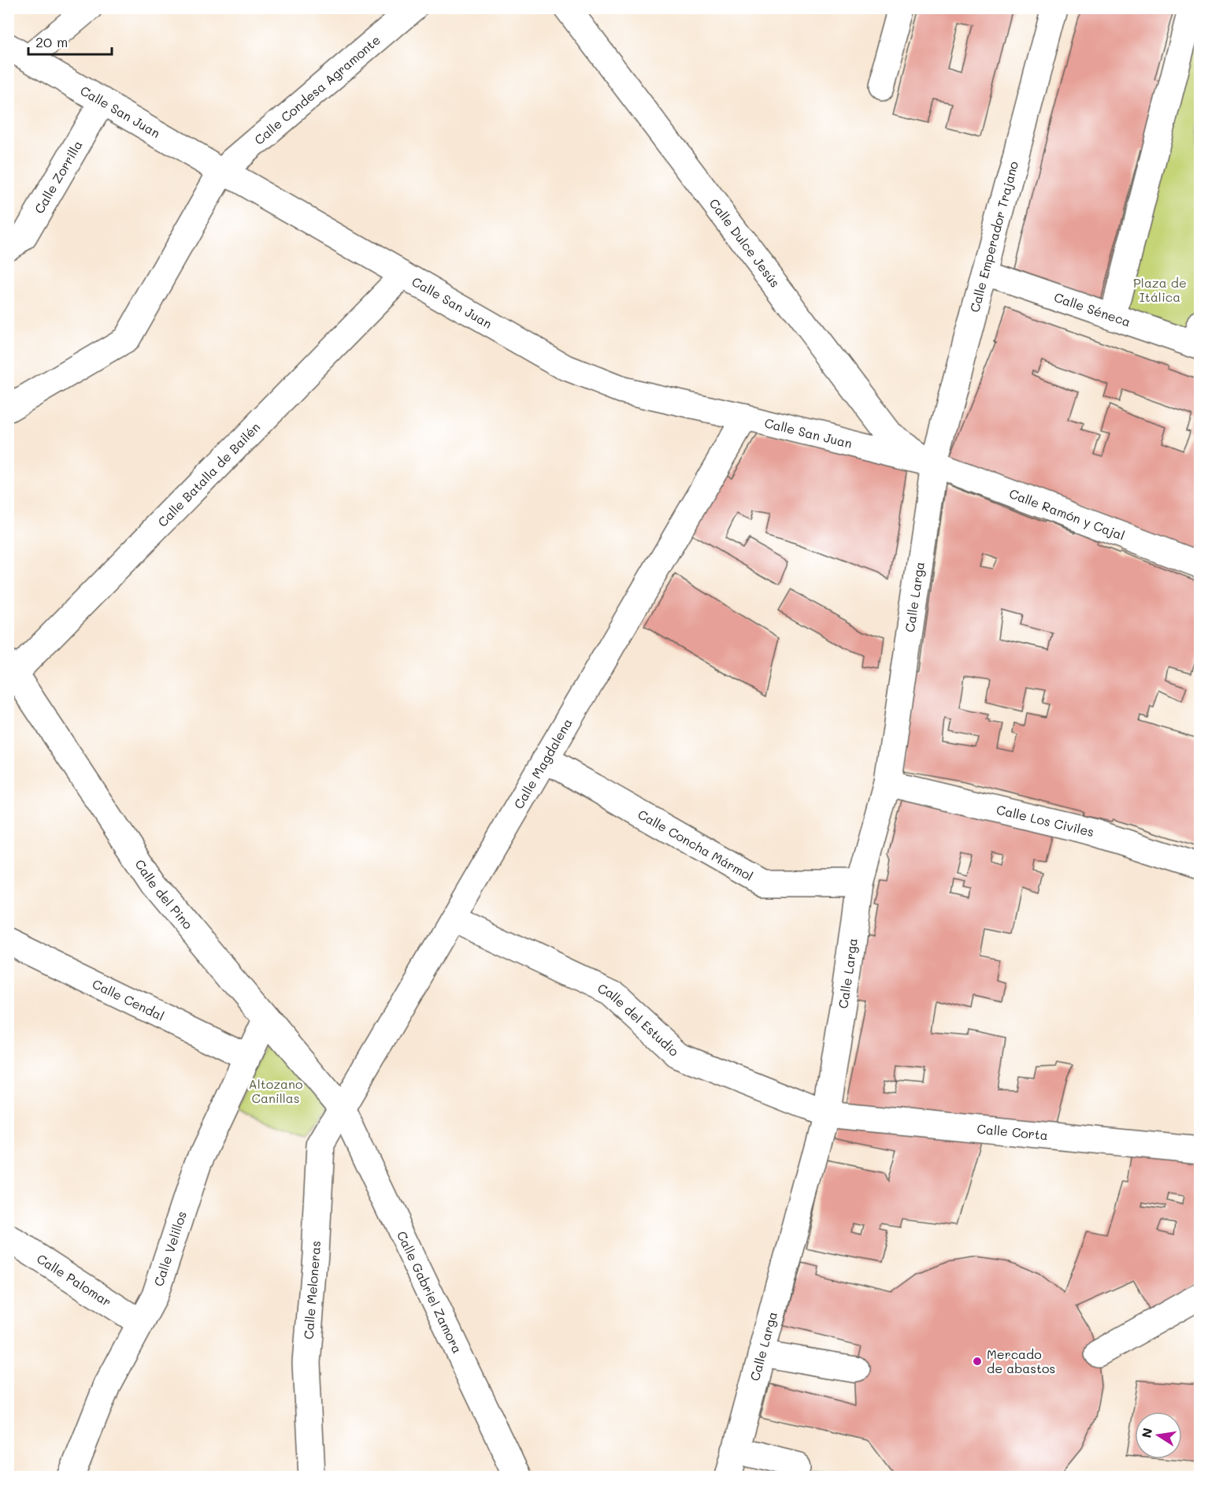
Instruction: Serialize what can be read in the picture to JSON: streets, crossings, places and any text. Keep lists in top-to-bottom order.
{
  "streets": {
    "street": [
      "Calle Condesa Agramonte",
      "Calle San Juan",
      "Calle Zorrilla",
      "Calle Emperador Trajano",
      "Calle Dulce Jesús",
      "Calle Séneca",
      "Calle Batalla de Bailén",
      "Calle Ramón y Cajal",
      "Calle Larga",
      "Calle Magdalena",
      "Calle Los Civiles",
      "Calle Concha Mármol",
      "Calle del Pino",
      "Calle Cendal",
      "Calle del Estudio",
      "Calle Corta",
      "Calle Velillos",
      "Calle Palomar",
      "Calle Meloneras",
      "Calle Gabriel Zamora"
    ]
  },
  "crossings": [
    ["Calle Condesa Agramonte", "Calle San Juan"],
    ["Calle San Juan", "Calle Zorrilla"],
    ["Calle San Juan", "Calle Emperador Trajano"],
    ["Calle San Juan", "Calle Dulce Jesús"],
    ["Calle San Juan", "Calle Batalla de Bailén"],
    ["Calle San Juan", "Calle Ramón y Cajal"],
    ["Calle San Juan", "Calle Larga"],
    ["Calle San Juan", "Calle Magdalena"],
    ["Calle Emperador Trajano", "Calle Dulce Jesús"],
    ["Calle Emperador Trajano", "Calle Séneca"],
    ["Calle Emperador Trajano", "Calle Ramón y Cajal"],
    ["Calle Emperador Trajano", "Calle Larga"],
    ["Calle Dulce Jesús", "Calle Ramón y Cajal"],
    ["Calle Dulce Jesús", "Calle Larga"],
    ["Calle Batalla de Bailén", "Calle del Pino"],
    ["Calle Ramón y Cajal", "Calle Larga"],
    ["Calle Larga", "Calle Los Civiles"],
    ["Calle Larga", "Calle Concha Mármol"],
    ["Calle Larga", "Calle del Estudio"],
    ["Calle Larga", "Calle Corta"],
    ["Calle Magdalena", "Calle Concha Mármol"],
    ["Calle Magdalena", "Calle del Pino"],
    ["Calle Magdalena", "Calle del Estudio"],
    ["Calle Magdalena", "Calle Meloneras"],
    ["Calle Magdalena", "Calle Gabriel Zamora"],
    ["Calle del Pino", "Calle Velillos"],
    ["Calle del Pino", "Calle Meloneras"],
    ["Calle del Pino", "Calle Gabriel Zamora"],
    ["Calle Cendal", "Calle Velillos"],
    ["Calle del Estudio", "Calle Corta"],
    ["Calle Velillos", "Calle Palomar"],
    ["Calle Meloneras", "Calle Gabriel Zamora"]
  ],
  "parks": ["Plaza de Itálica", "Altozano Canillas"],
  "places": ["Mercado de abastos"],
  "scale_bar": "20 m",
  "north": "left"
}
